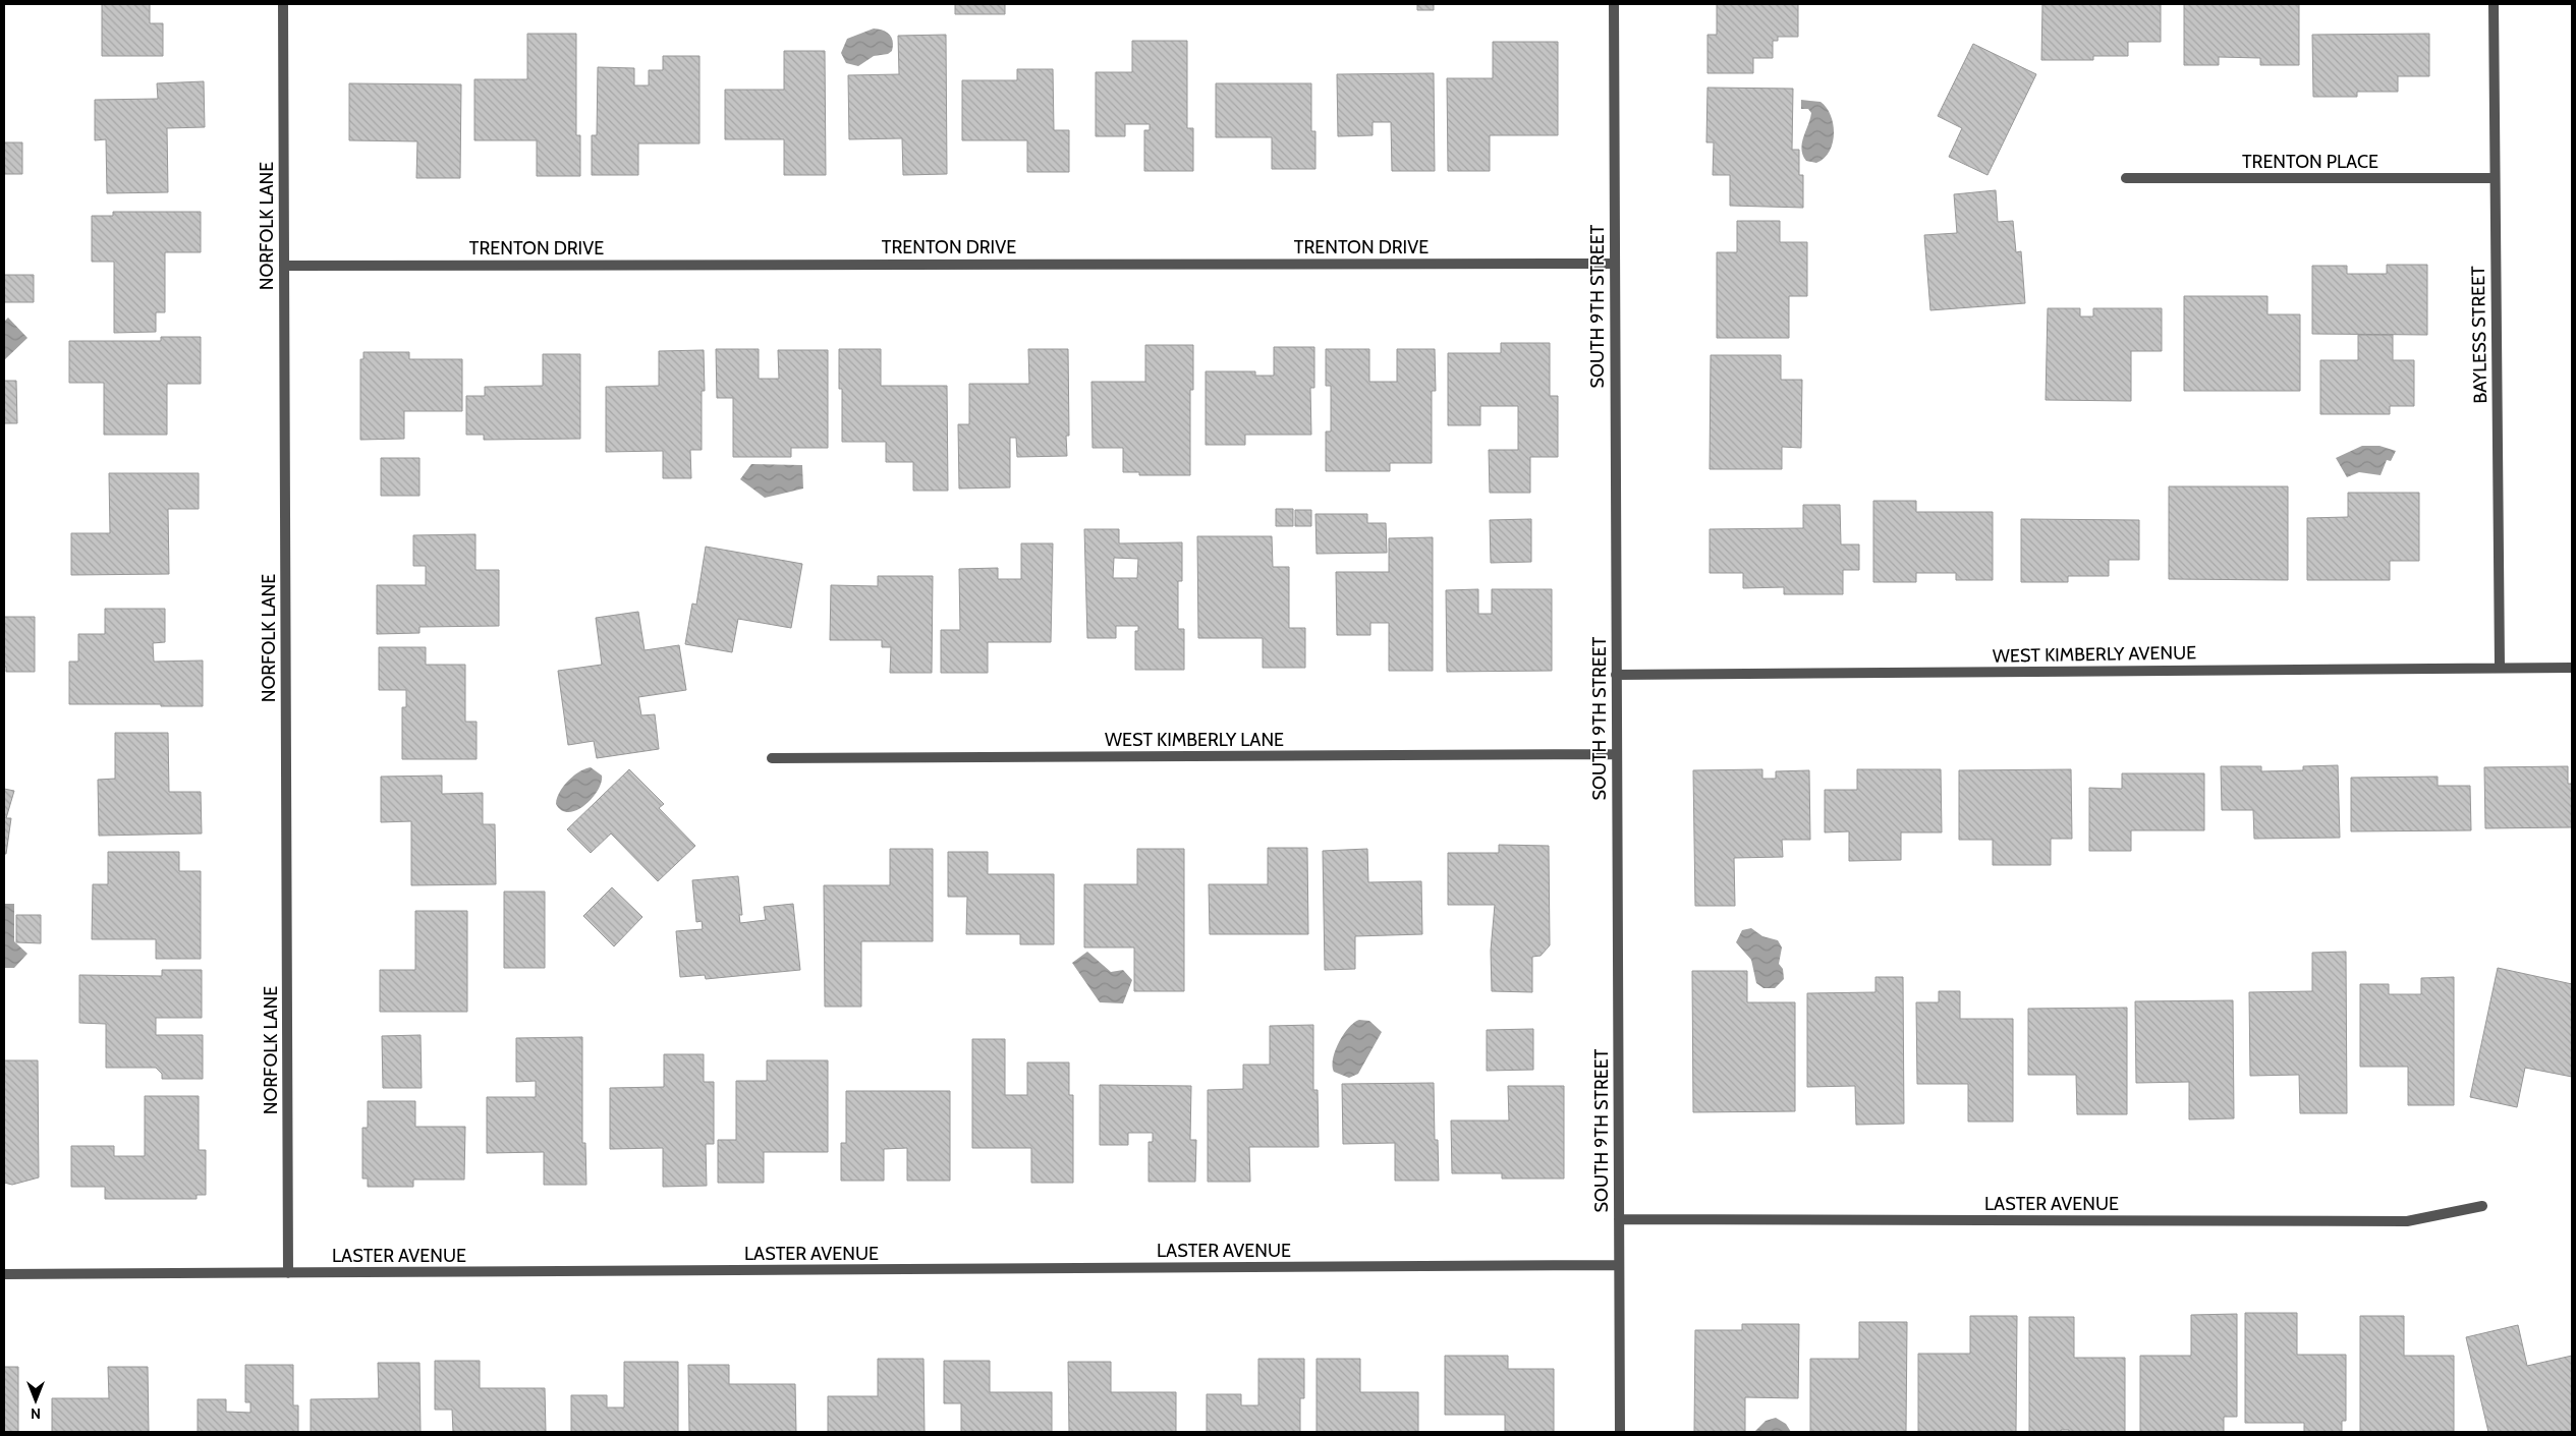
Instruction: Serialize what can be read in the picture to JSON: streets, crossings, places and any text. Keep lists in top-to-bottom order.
{
  "streets": {
    "street": [
      "TRENTON PLACE",
      "NORFOLK LANE",
      "TRENTON DRIVE",
      "SOUTH 9TH STREET",
      "BAYLESS STREET",
      "WEST KIMBERLY AVENUE",
      "WEST KIMBERLY LANE",
      "LASTER AVENUE"
    ]
  },
  "crossings": [
    ["TRENTON PLACE", "BAYLESS STREET"],
    ["NORFOLK LANE", "TRENTON DRIVE"],
    ["NORFOLK LANE", "LASTER AVENUE"],
    ["TRENTON DRIVE", "SOUTH 9TH STREET"],
    ["SOUTH 9TH STREET", "WEST KIMBERLY AVENUE"],
    ["SOUTH 9TH STREET", "WEST KIMBERLY LANE"],
    ["SOUTH 9TH STREET", "LASTER AVENUE"],
    ["BAYLESS STREET", "WEST KIMBERLY AVENUE"]
  ],
  "north": "bottom"
}
